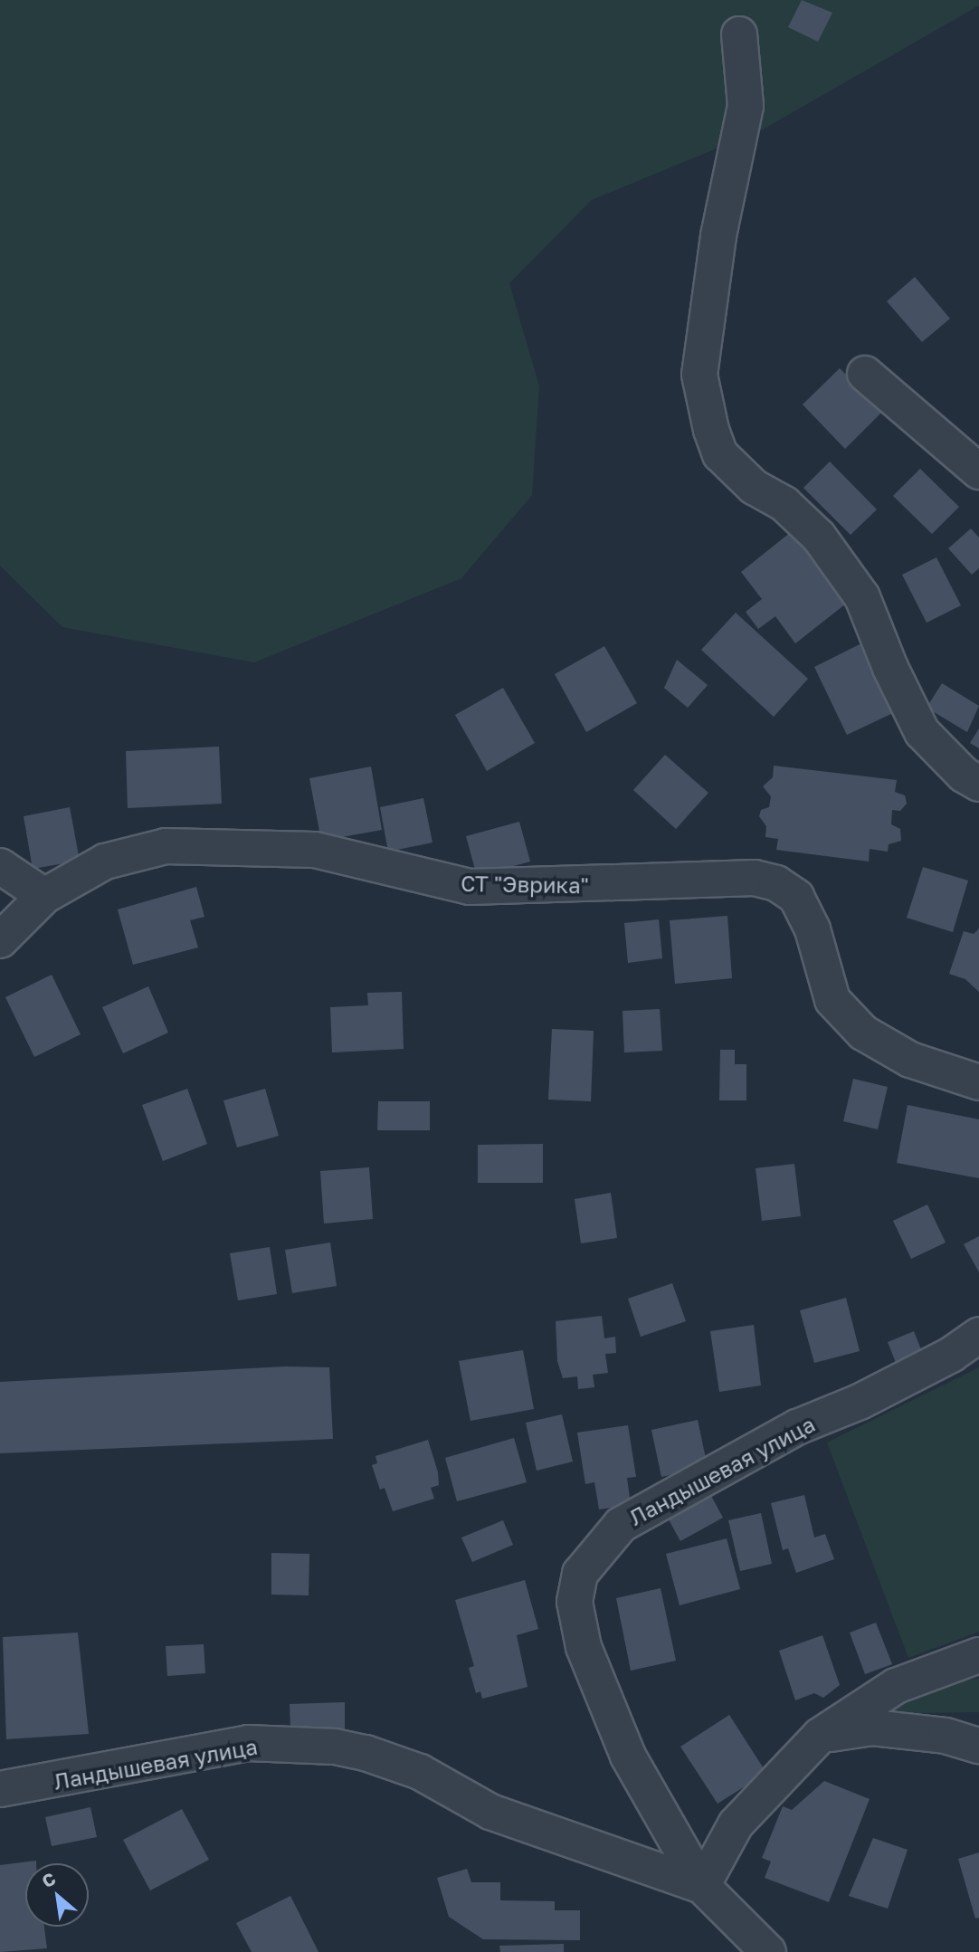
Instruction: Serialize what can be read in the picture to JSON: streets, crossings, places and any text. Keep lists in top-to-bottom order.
{
  "streets": {
    "street": ["СТ \"Эврика\"", "Ландышевая улица"]
  },
  "north": "top left"
}
